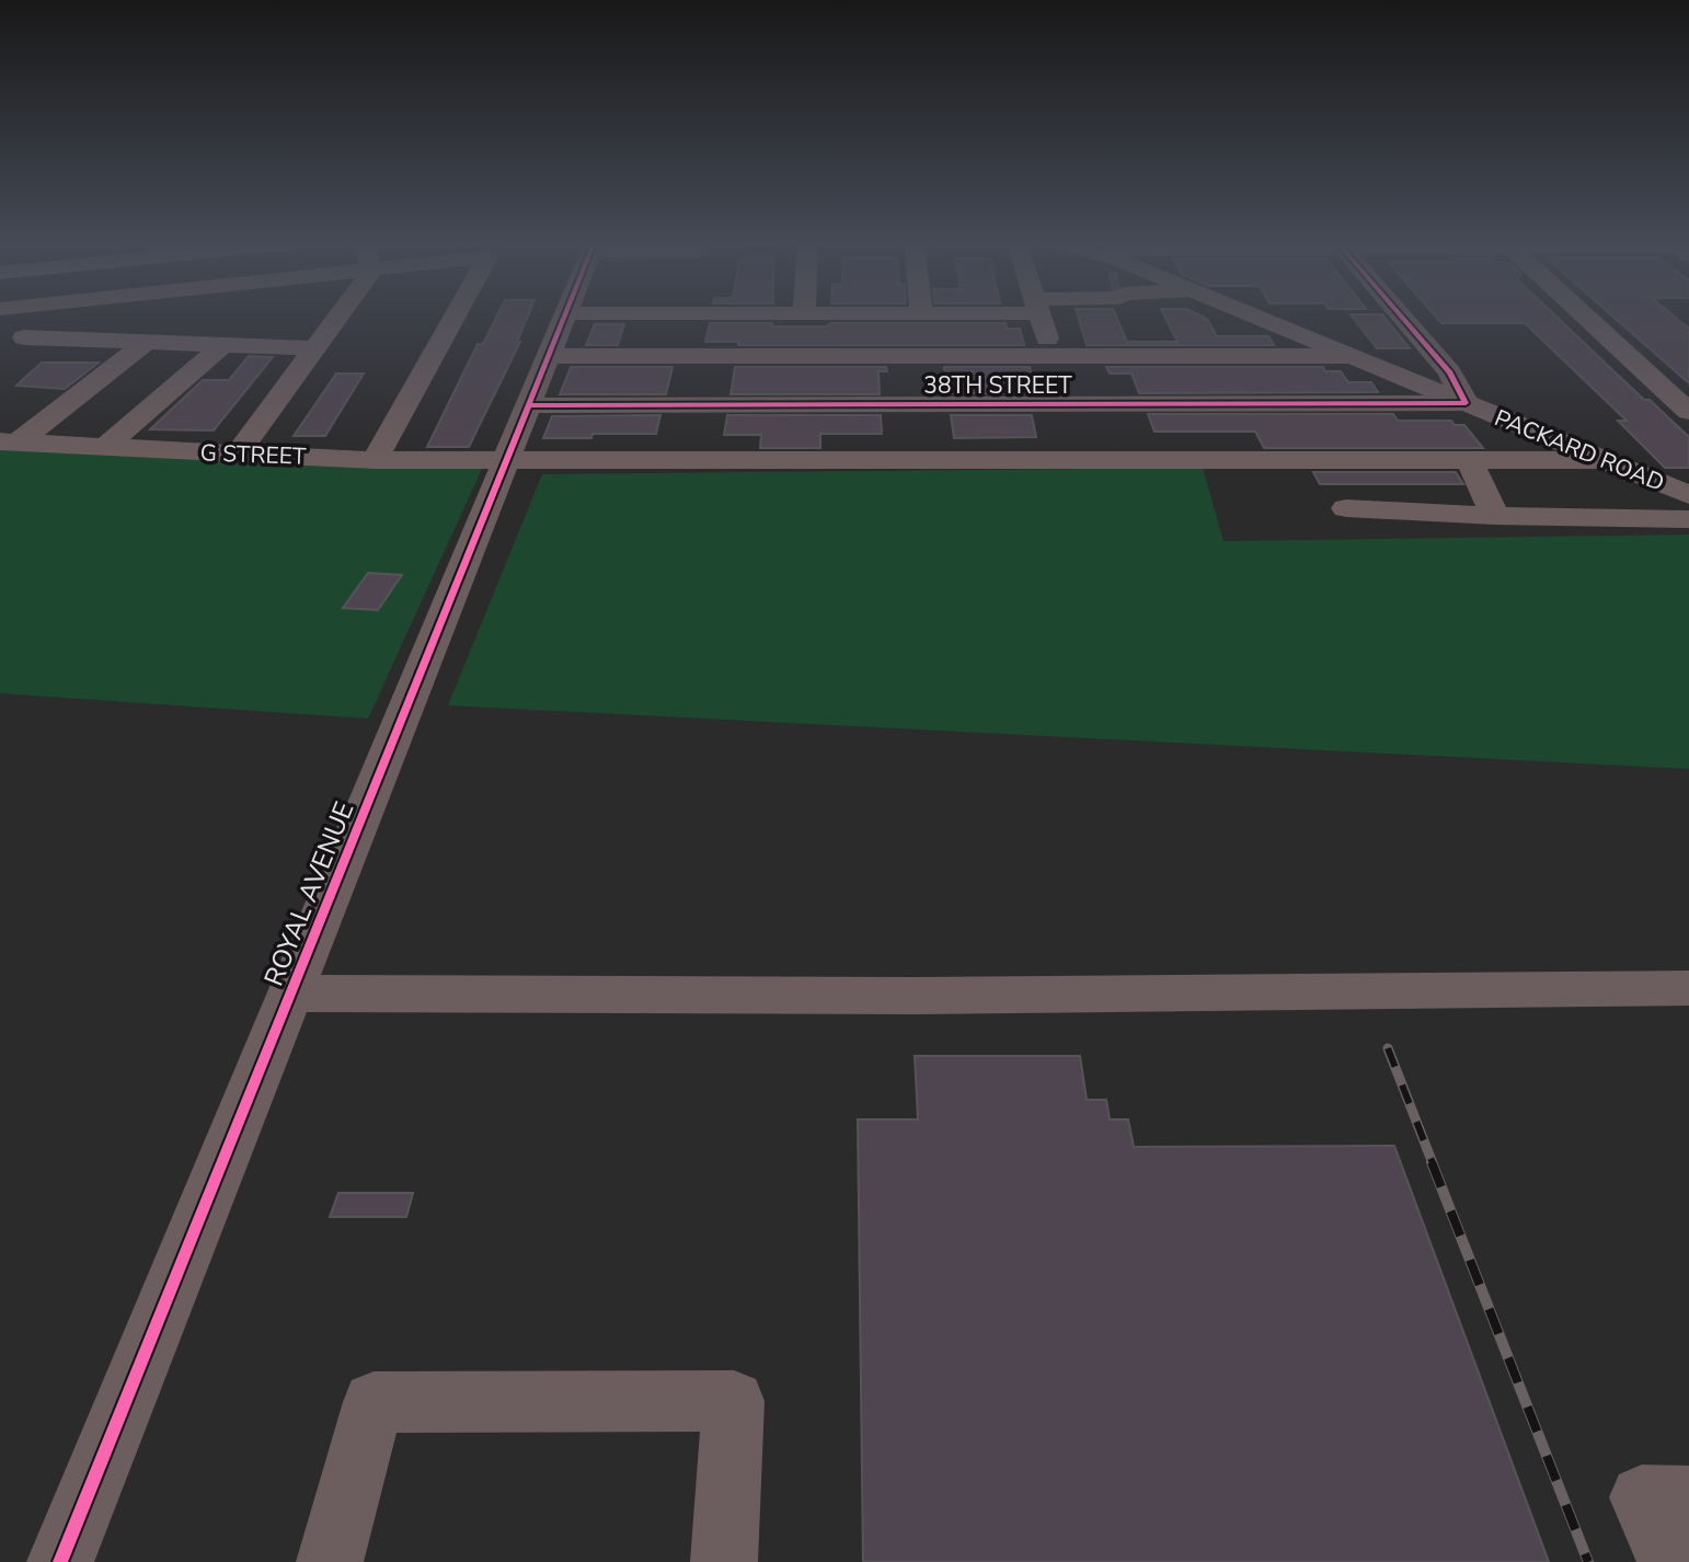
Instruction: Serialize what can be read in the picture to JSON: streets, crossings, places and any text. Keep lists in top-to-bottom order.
{
  "streets": {
    "street": [
      "38TH STREET",
      "PACKARD ROAD",
      "G STREET",
      "ROYAL AVENUE"
    ]
  },
  "crossings": [
    ["38TH STREET", "PACKARD ROAD"],
    ["38TH STREET", "ROYAL AVENUE"],
    ["PACKARD ROAD", "G STREET"],
    ["G STREET", "ROYAL AVENUE"]
  ]
}
